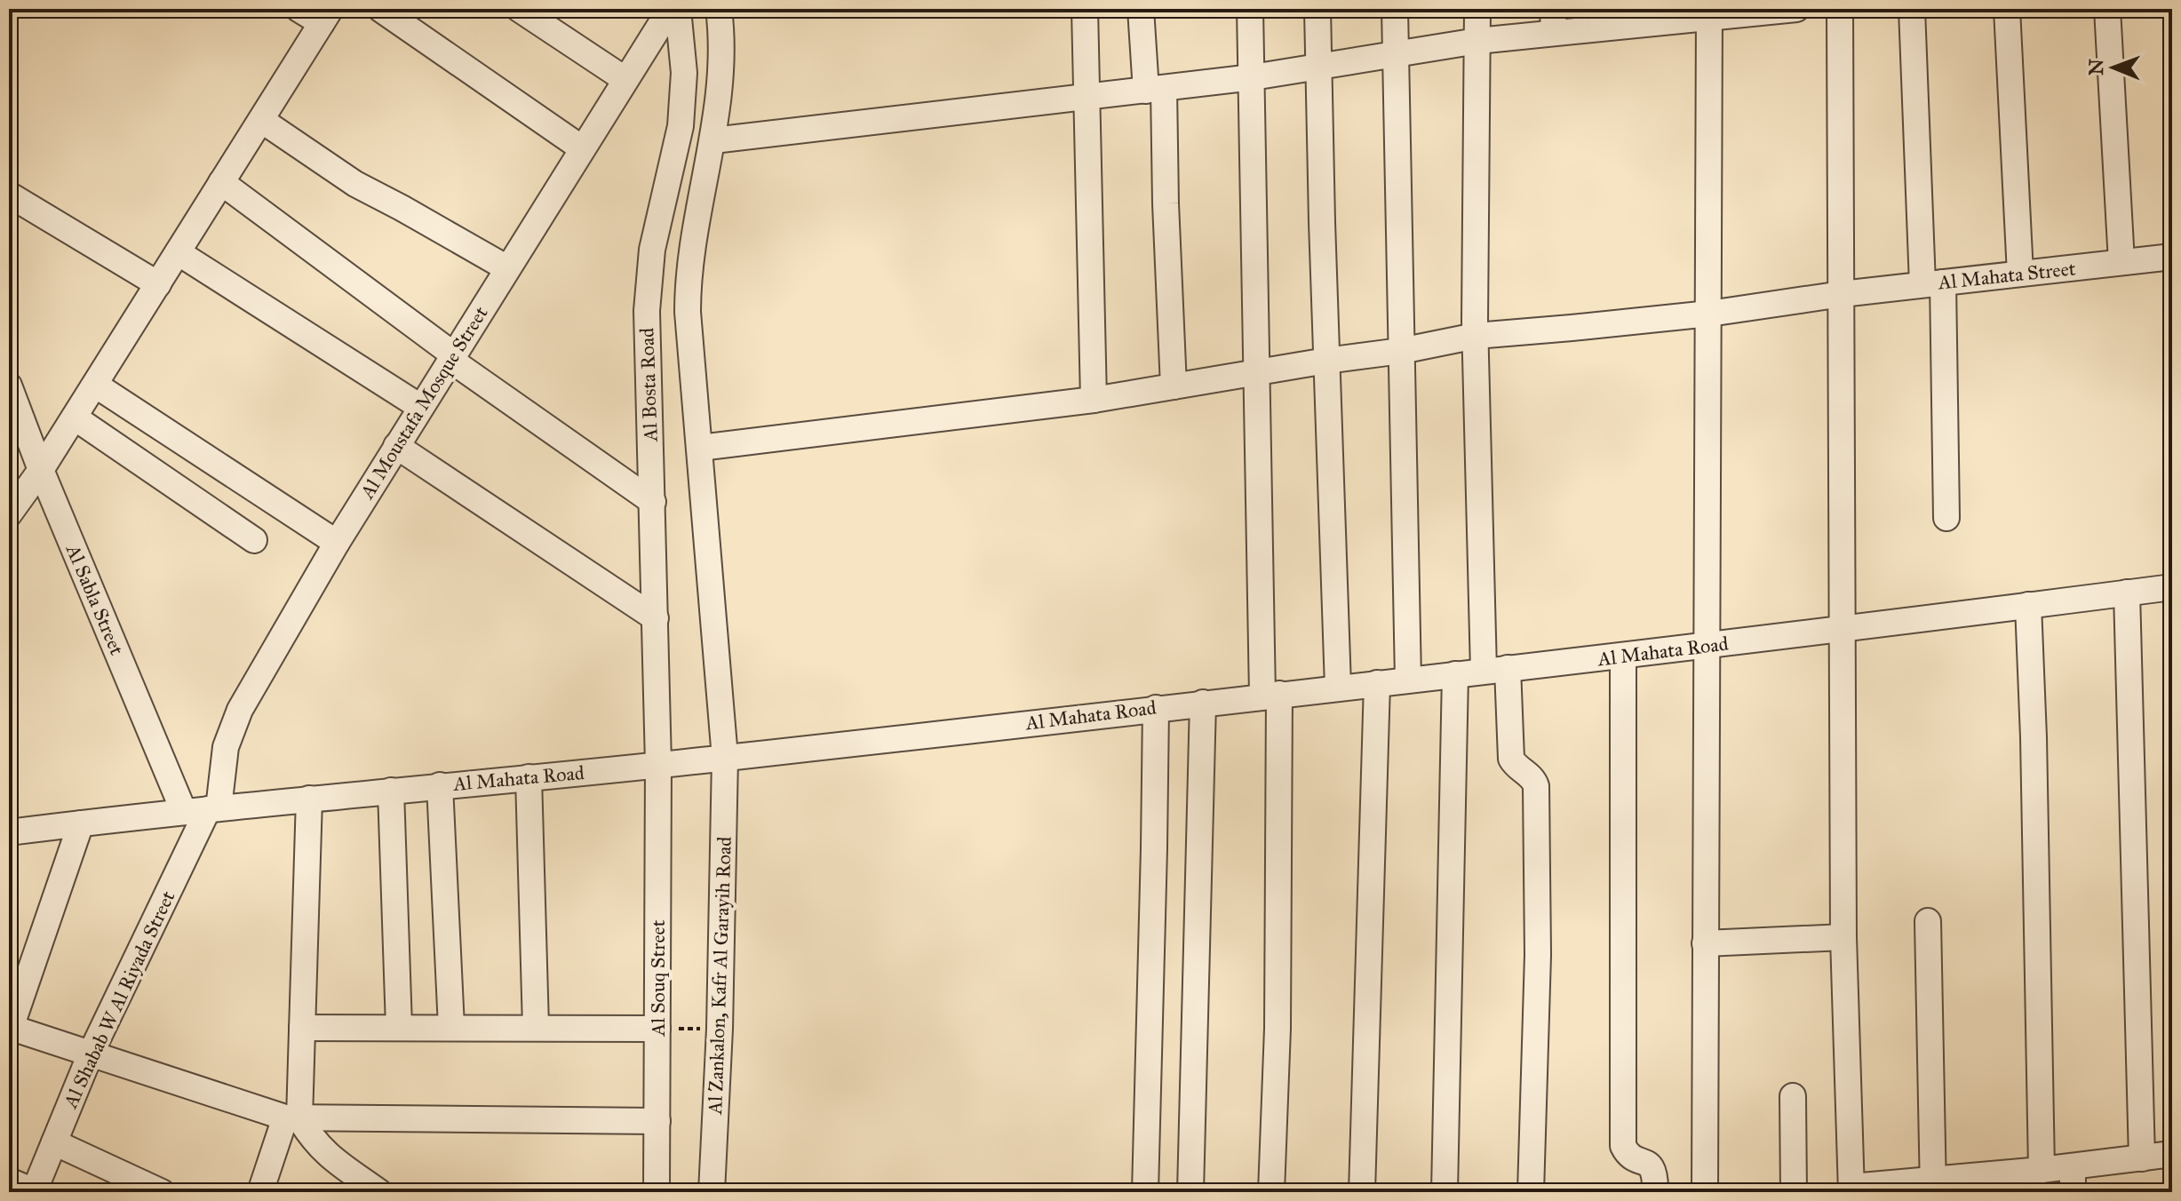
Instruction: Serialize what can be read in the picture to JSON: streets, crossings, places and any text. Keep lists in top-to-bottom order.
{
  "streets": {
    "street": [
      "Al Mahata Street",
      "Al Bosta Road",
      "Al Moustafa Mosque Street",
      "Al Sabla Street",
      "Al Mahata Road",
      "Al Zankalon, Kafr Al Garayih Road",
      "Al Souq Street",
      "Al Shabab W Al Riyada Street"
    ]
  },
  "crossings": [
    ["Al Bosta Road", "Al Moustafa Mosque Street"],
    ["Al Bosta Road", "Al Mahata Road"],
    ["Al Bosta Road", "Al Zankalon, Kafr Al Garayih Road"],
    ["Al Bosta Road", "Al Souq Street"],
    ["Al Moustafa Mosque Street", "Al Sabla Street"],
    ["Al Moustafa Mosque Street", "Al Mahata Road"],
    ["Al Moustafa Mosque Street", "Al Shabab W Al Riyada Street"],
    ["Al Sabla Street", "Al Mahata Road"],
    ["Al Sabla Street", "Al Shabab W Al Riyada Street"],
    ["Al Mahata Road", "Al Zankalon, Kafr Al Garayih Road"],
    ["Al Mahata Road", "Al Souq Street"],
    ["Al Mahata Road", "Al Shabab W Al Riyada Street"],
    ["Al Zankalon, Kafr Al Garayih Road", "Al Souq Street"]
  ],
  "north": "left"
}
